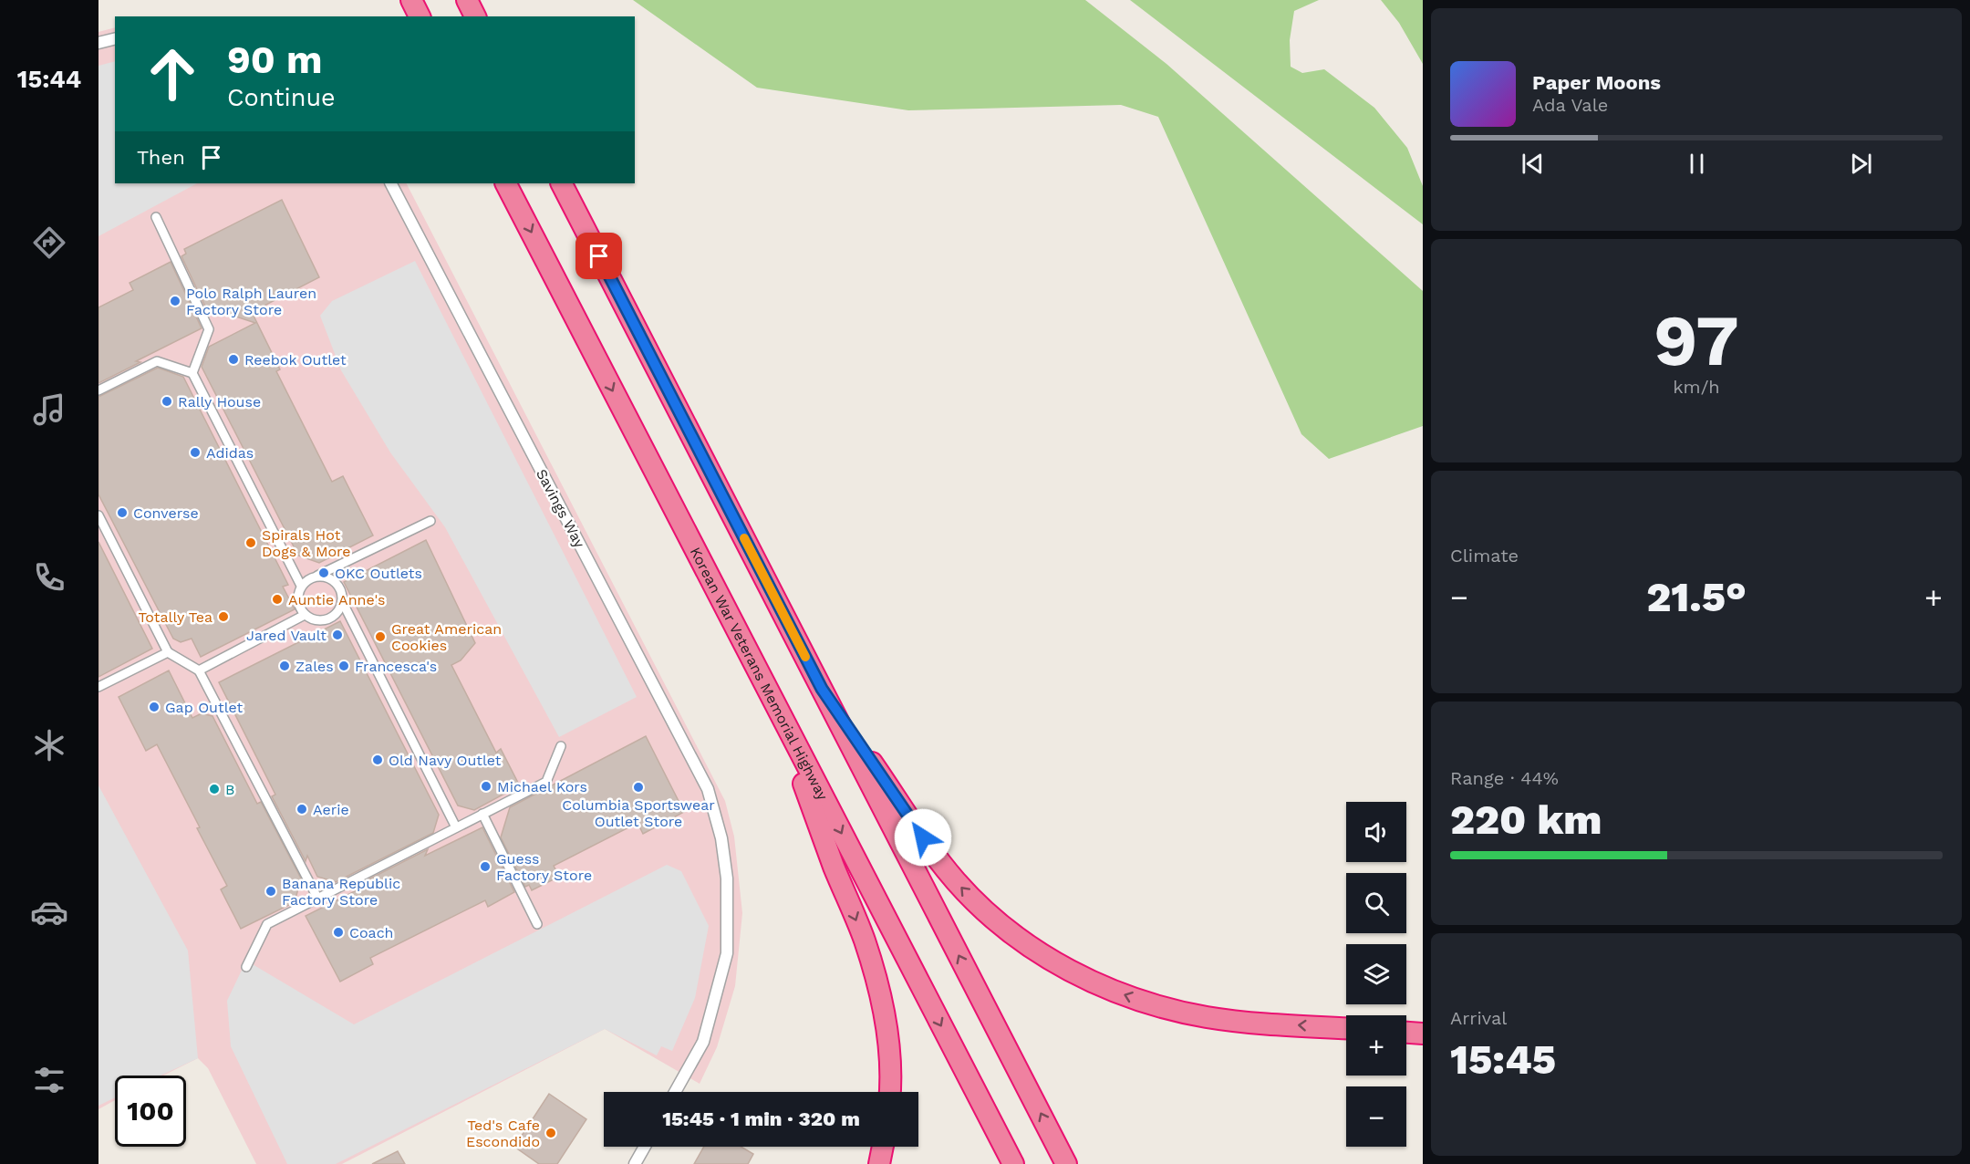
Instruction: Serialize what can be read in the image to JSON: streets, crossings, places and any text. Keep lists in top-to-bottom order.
{
  "streets": {
    "highway": ["Korean War Veterans Memorial Highway"],
    "street": ["Savings Way"]
  },
  "places": [
    "Polo Ralph Lauren Factory Store",
    "Reebok Outlet",
    "Rally House",
    "Adidas",
    "Converse",
    "Spirals Hot Dogs & More",
    "OKC Outlets",
    "Auntie Anne's",
    "Totally Tea",
    "Jared Vault",
    "Great American Cookies",
    "Zales",
    "Francesca's",
    "Gap Outlet",
    "Old Navy Outlet",
    "Michael Kors",
    "Columbia Sportswear Outlet Store",
    "B",
    "Aerie",
    "Guess Factory Store",
    "Banana Republic Factory Store",
    "Coach",
    "Ted's Cafe Escondido"
  ],
  "page": {
    "tabs": "15:44",
    "turn": ["90 m", "Continue"],
    "song": ["Paper Moons", "Ada Vale"],
    "then": "Then",
    "tile": [
      ["97", "km/h"],
      "Climate",
      ["Range · 44%", "220 km"],
      ["Arrival", "15:45"]
    ],
    "heat": ["−", "21.5°", "+"],
    "map_buttons": ["+", "−"],
    "limit": "100",
    "trip": "15:45 · 1 min · 320 m"
  }
}
